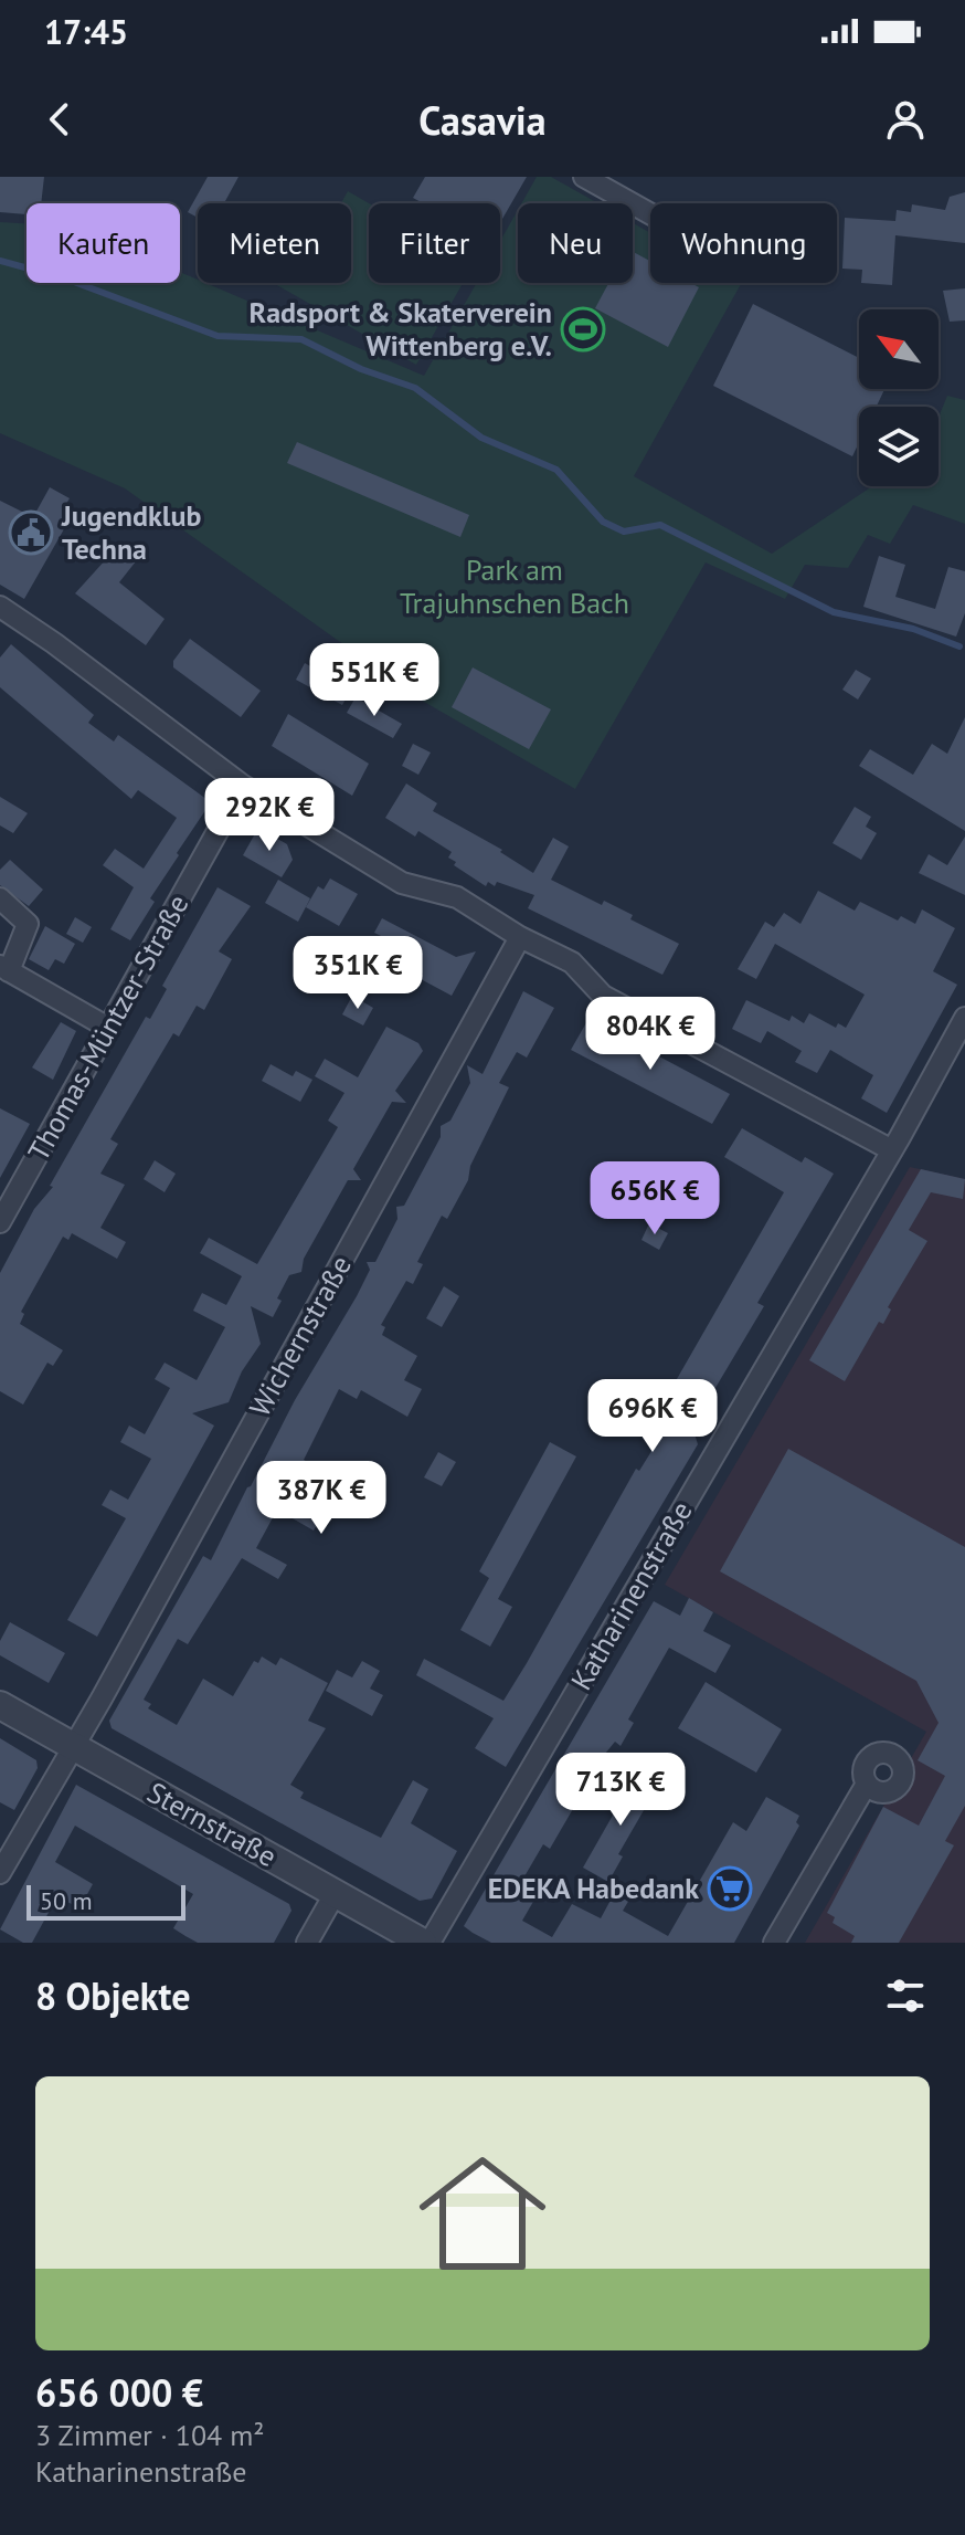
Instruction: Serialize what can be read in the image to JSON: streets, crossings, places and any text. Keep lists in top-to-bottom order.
{
  "streets": {
    "street": [
      "Thomas-Müntzer-Straße",
      "Wichernstraße",
      "Katharinenstraße",
      "Sternstraße"
    ]
  },
  "crossings": [
    ["Wichernstraße", "Sternstraße"],
    ["Katharinenstraße", "Sternstraße"]
  ],
  "parks": ["Park am Trajuhnschen Bach"],
  "places": {
    "sports": ["Radsport & Skaterverein Wittenberg e.V."],
    "public building": ["Jugendklub Techna"],
    "supermarket": ["EDEKA Habedank"]
  },
  "scale_bar": "50 m",
  "north": "top left",
  "page": {
    "status": "17:45",
    "header": "Casavia",
    "chip": [
      "Kaufen",
      "Mieten",
      "Filter",
      "Neu",
      "Wohnung"
    ],
    "price": [
      "551K €",
      "292K €",
      "351K €",
      "804K €",
      "656K €",
      "696K €",
      "387K €",
      "713K €"
    ],
    "scale": "50 m",
    "heading": "8 Objekte",
    "list": [
      {
        "name": "656 000 €",
        "note": "3 Zimmer · 104 m² · Katharinenstraße"
      }
    ]
  }
}
